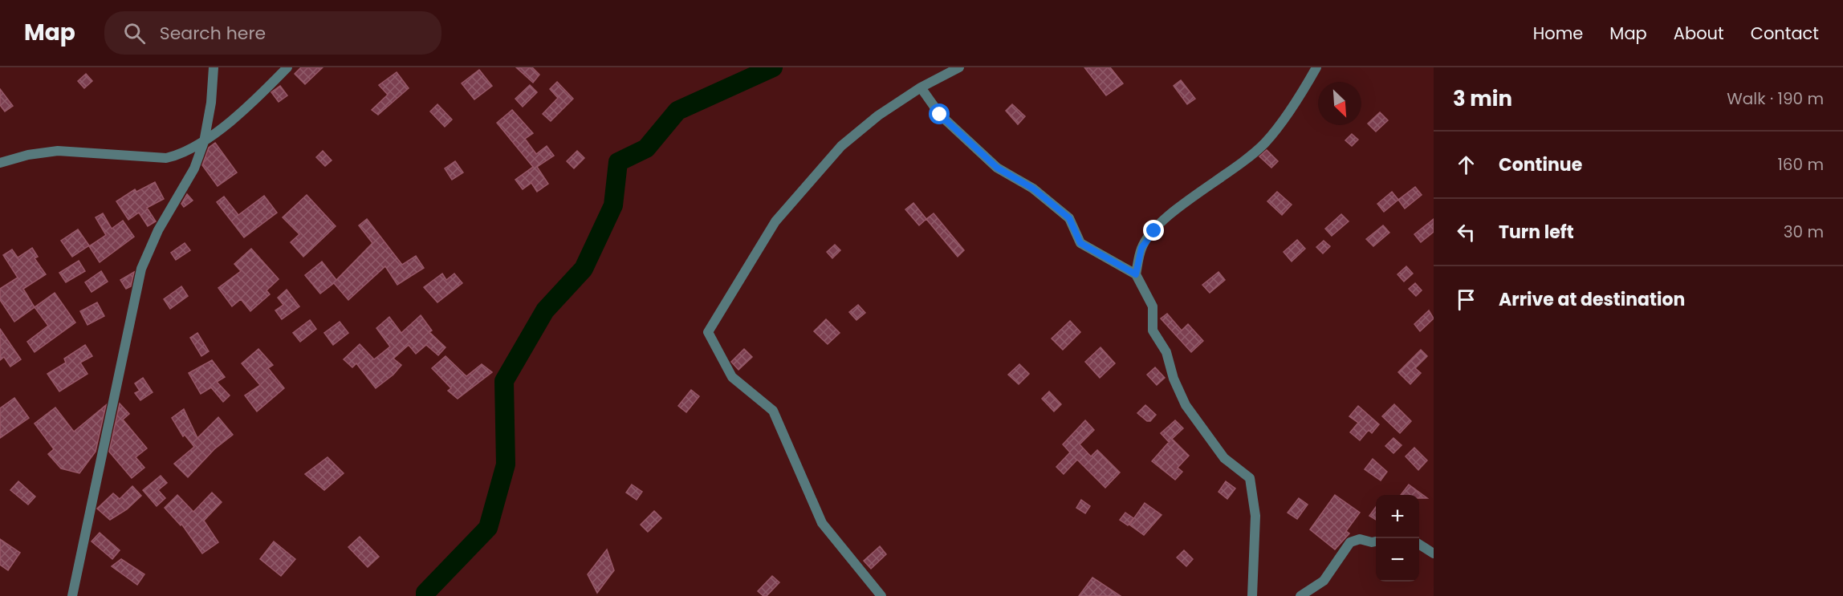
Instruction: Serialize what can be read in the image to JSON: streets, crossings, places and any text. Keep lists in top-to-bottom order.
{
  "north": "bottom right",
  "page": {
    "header": "Map",
    "search": "Search here",
    "nav": [
      "Home",
      "Map",
      "About",
      "Contact"
    ],
    "heading": ["3 min", "Walk · 190 m"],
    "list": [
      ["Continue", "160 m"],
      ["Turn left", "30 m"],
      "Arrive at destination"
    ],
    "map_buttons": ["+", "−"]
  }
}
